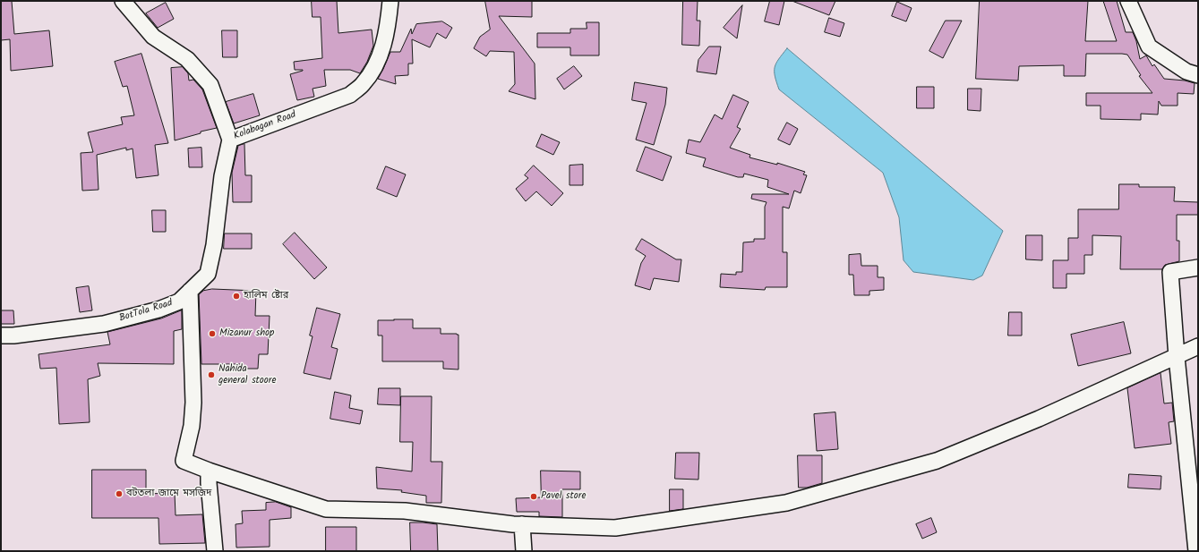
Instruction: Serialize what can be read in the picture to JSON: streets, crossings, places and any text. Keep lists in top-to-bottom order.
{
  "streets": {
    "street": ["Kolabagan Road", "BotTola Road"]
  },
  "crossings": [
    ["Kolabagan Road", "BotTola Road"]
  ],
  "places": [
    "হালিম ষ্টোর",
    "Mizanur shop",
    "Nahida general stoore",
    "বটতলা জামে মসজিদ",
    "Pavel store"
  ]
}
